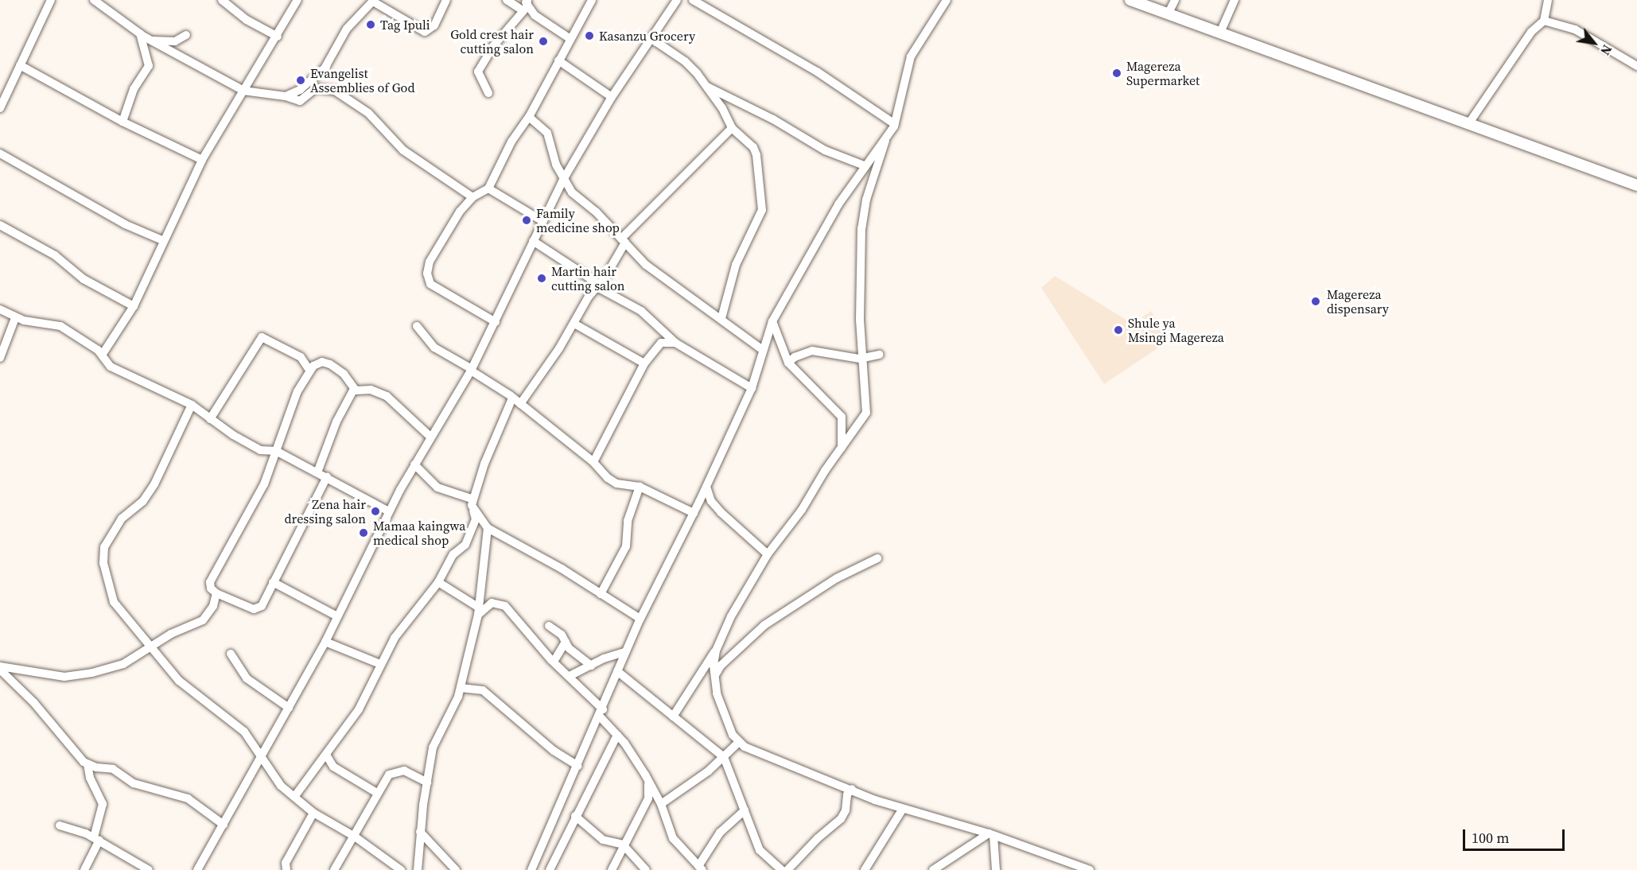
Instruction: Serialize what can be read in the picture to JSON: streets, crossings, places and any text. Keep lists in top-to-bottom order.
{
  "places": [
    "Tag Ipuli",
    "Kasanzu Grocery",
    "Gold crest hair cutting salon",
    "Magereza Supermarket",
    "Evangelist Assemblies of God",
    "Family medicine shop",
    "Martin hair cutting salon",
    "Magereza dispensary",
    "Shule ya Msingi Magereza",
    "Zena hair dressing salon",
    "Mamaa kaingwa medical shop"
  ],
  "scale_bar": "100 m",
  "north": "bottom right"
}
